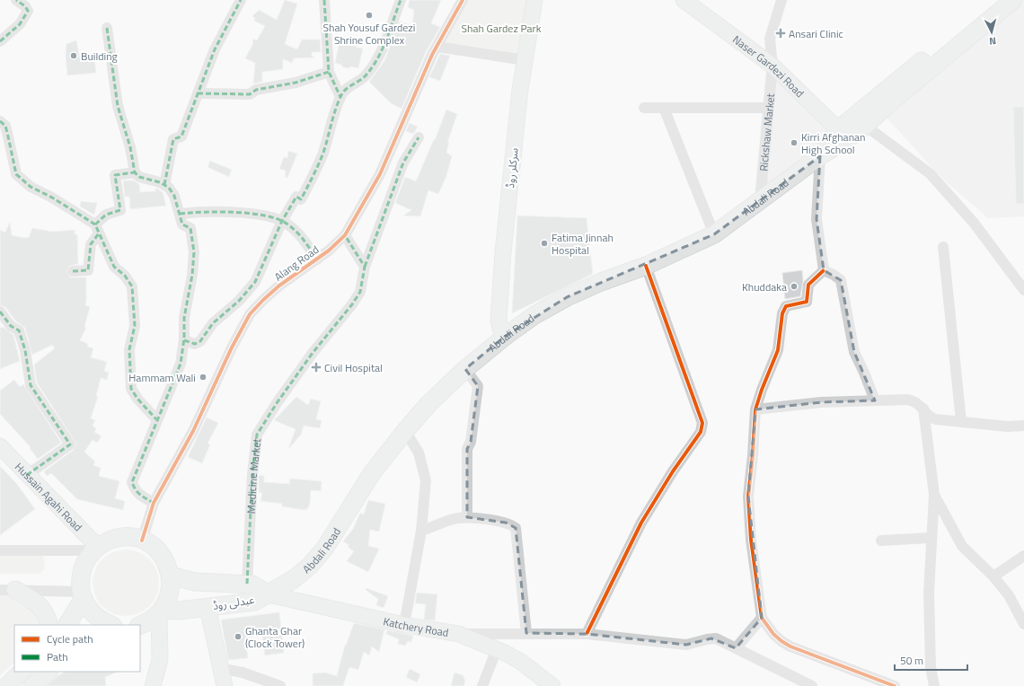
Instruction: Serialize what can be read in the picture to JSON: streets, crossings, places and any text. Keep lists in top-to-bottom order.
{
  "streets": {
    "main road": [
      "Naser Gardezi Road",
      "سرکلر روڈ",
      "Abdali Road",
      "Hussain Agahi Road",
      "عبدلی روڈ",
      "Katchery Road"
    ],
    "street": ["Rickshaw Market", "Alang Road", "Medicine Market"]
  },
  "crossings": [
    ["Naser Gardezi Road", "Rickshaw Market"],
    ["Naser Gardezi Road", "Abdali Road"],
    ["Rickshaw Market", "Abdali Road"],
    ["سرکلر روڈ", "Abdali Road"],
    ["Abdali Road", "عبدلی روڈ"],
    ["Abdali Road", "Katchery Road"],
    ["Medicine Market", "عبدلی روڈ"],
    ["عبدلی روڈ", "Katchery Road"]
  ],
  "parks": ["Shah Gardez Park"],
  "places": {
    "other": [
      "Shah Yousuf Gardezi Shrine Complex",
      "Building",
      "Kirri Afghanan High School",
      "Fatima Jinnah Hospital",
      "Khuddaka",
      "Hammam Wali",
      "Ghanta Ghar (Clock Tower)"
    ],
    "health": ["Ansari Clinic", "Civil Hospital"]
  },
  "legend": ["Cycle path", "Path"],
  "scale_bar": "50 m",
  "north": "bottom"
}
